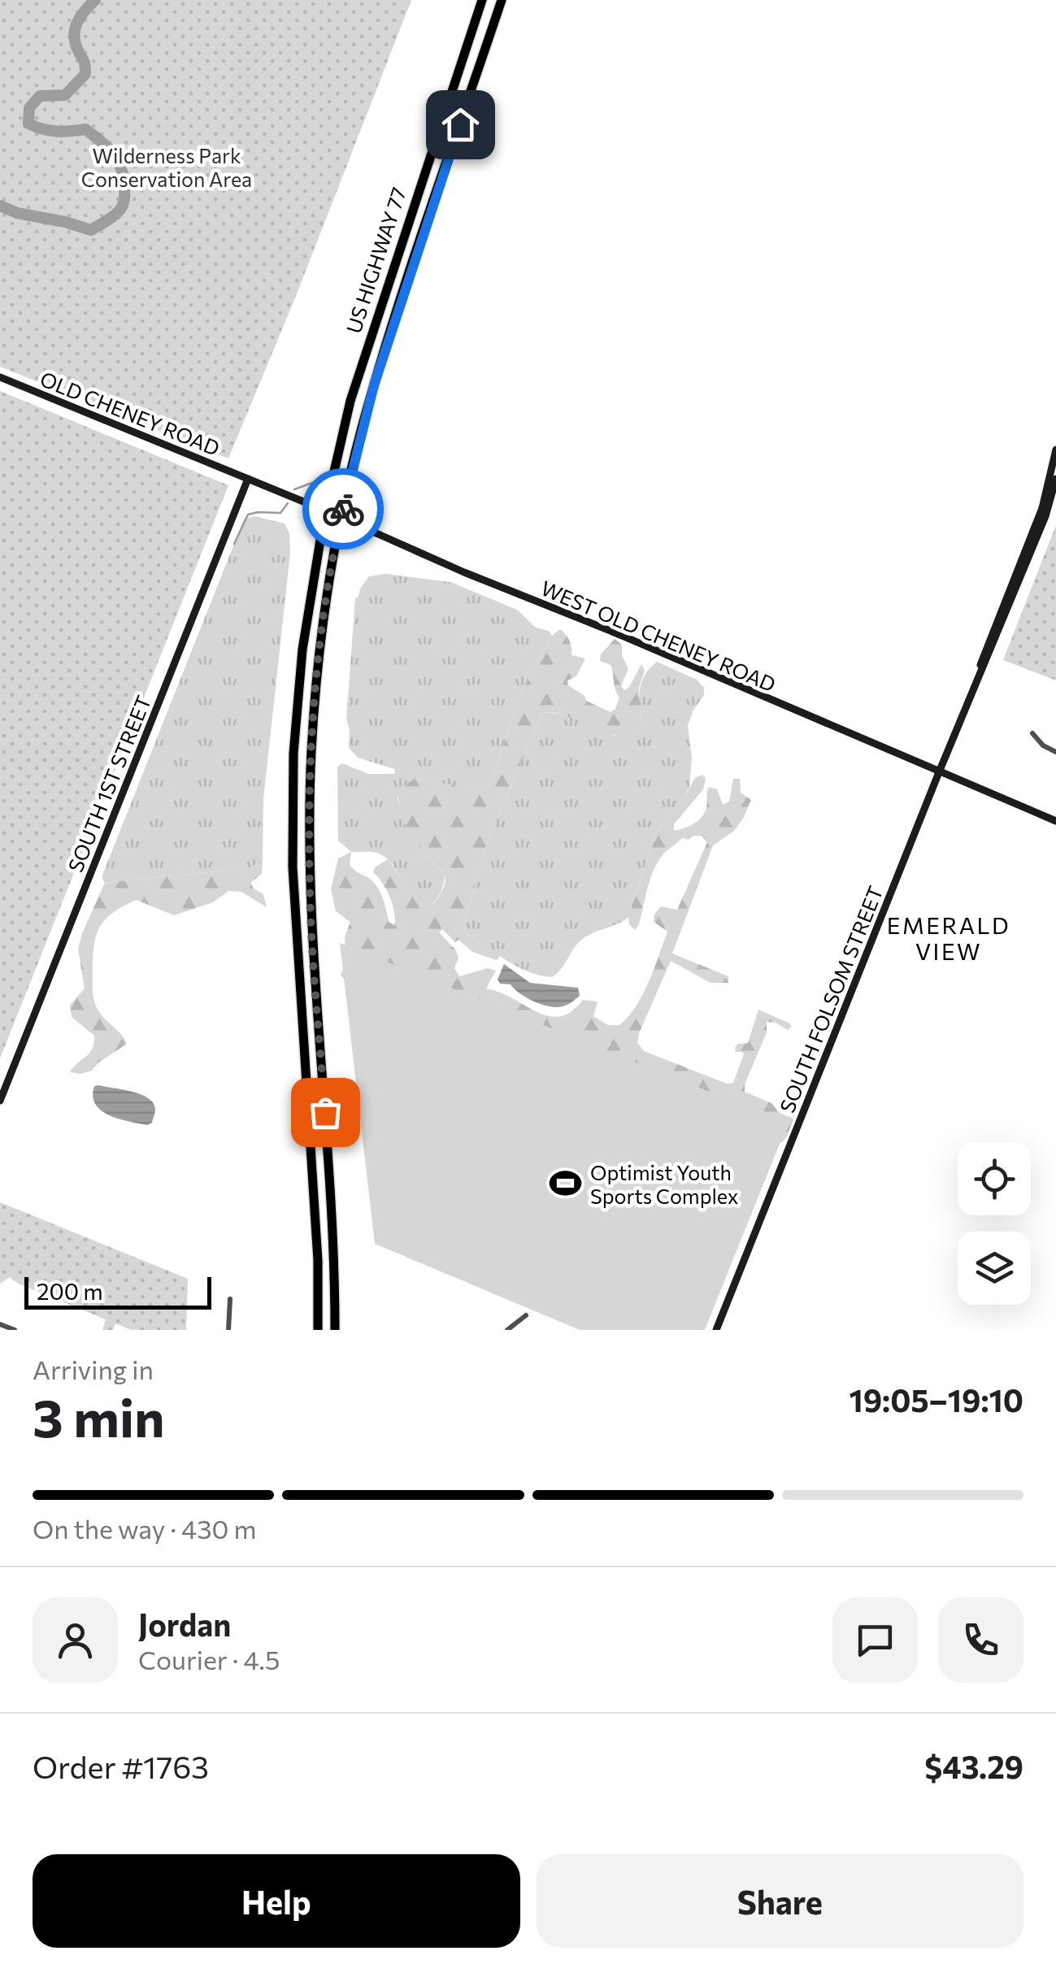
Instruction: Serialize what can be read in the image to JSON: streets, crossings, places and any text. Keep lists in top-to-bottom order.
{
  "streets": {
    "highway": ["US HIGHWAY 77"],
    "street": [
      "OLD CHENEY ROAD",
      "WEST OLD CHENEY ROAD",
      "SOUTH 1ST STREET",
      "SOUTH FOLSOM STREET"
    ]
  },
  "crossings": [
    ["US HIGHWAY 77", "WEST OLD CHENEY ROAD"],
    ["OLD CHENEY ROAD", "WEST OLD CHENEY ROAD"],
    ["OLD CHENEY ROAD", "SOUTH 1ST STREET"],
    ["WEST OLD CHENEY ROAD", "SOUTH 1ST STREET"],
    ["WEST OLD CHENEY ROAD", "SOUTH FOLSOM STREET"]
  ],
  "districts": ["EMERALD VIEW"],
  "parks": ["Wilderness Park Conservation Area"],
  "places": {
    "sports": ["Optimist Youth Sports Complex"]
  },
  "scale_bar": "200 m",
  "page": {
    "scale": "200 m",
    "heading": ["3 min", "Arriving in", "19:05–19:10"],
    "panel": [
      "Jordan",
      "Courier · 4.5",
      "Order #1763",
      "$43.29"
    ],
    "bar": "On the way · 430 m",
    "buttons": ["Help", "Share"]
  }
}
